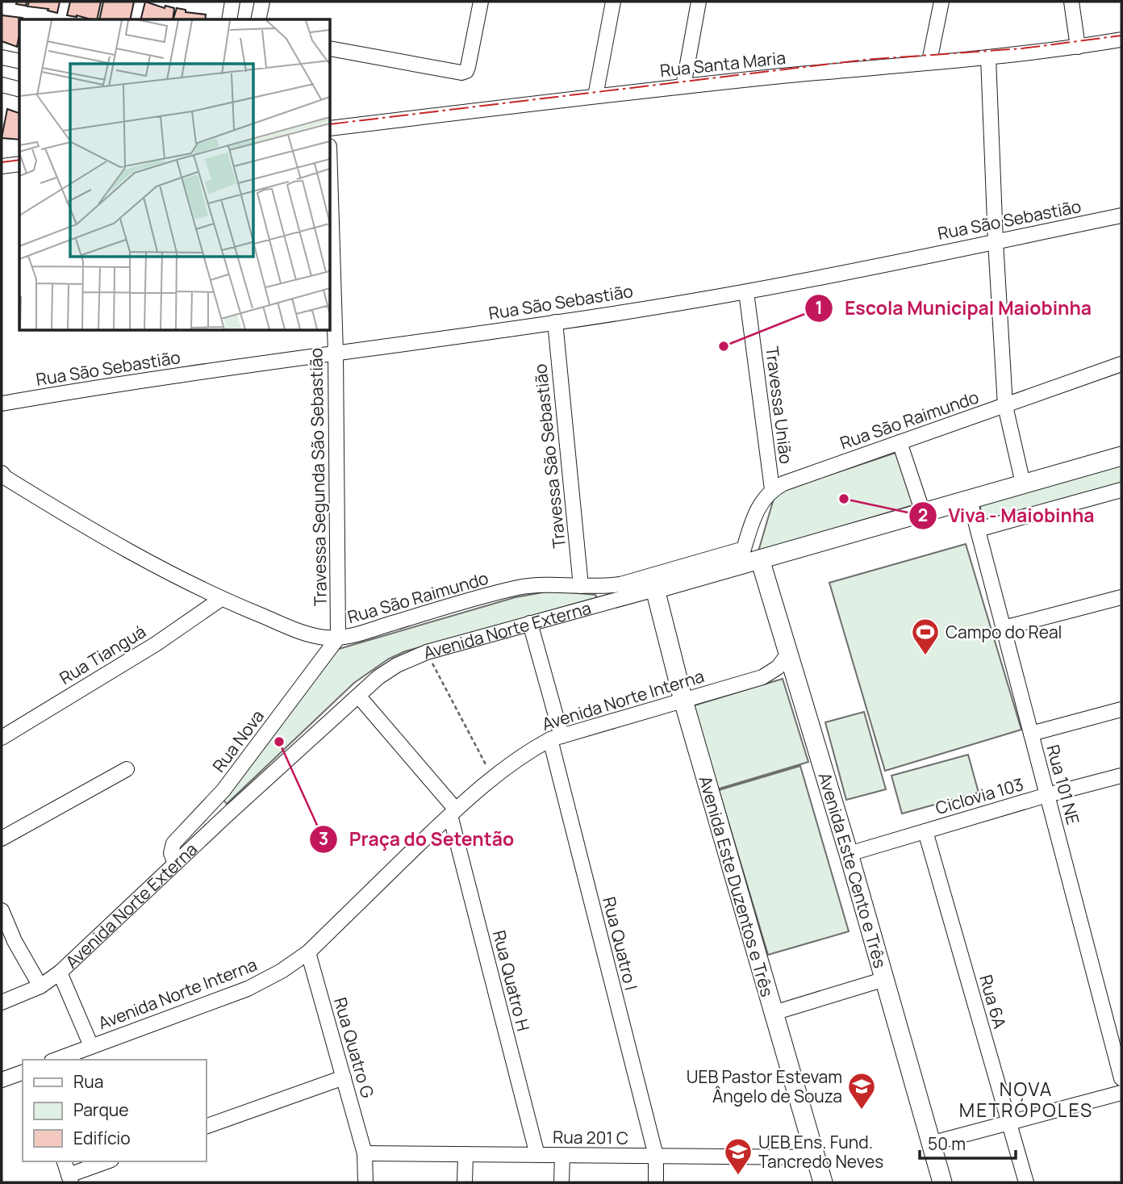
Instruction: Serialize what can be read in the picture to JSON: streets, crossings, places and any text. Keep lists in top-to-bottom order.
{
  "streets": {
    "main road": ["Avenida Norte Externa", "Avenida Este Cento e Três", "Avenida Este Duzentos e Três"],
    "street": [
      "Rua Santa Maria",
      "Rua São Sebastião",
      "Travessa União",
      "Rua São Raimundo",
      "Travessa São Sebastião",
      "Travessa Segunda São Sebastião",
      "Rua Tianguá",
      "Avenida Norte Interna",
      "Rua Nova",
      "Rua 101 NE",
      "Ciclovia 103",
      "Rua Quatro I",
      "Rua Quatro H",
      "Rua 6A",
      "Rua Quatro G",
      "Rua 201 C"
    ]
  },
  "crossings": [
    ["Rua São Sebastião", "Travessa União"],
    ["Rua São Sebastião", "Travessa São Sebastião"],
    ["Rua São Sebastião", "Travessa Segunda São Sebastião"],
    ["Travessa União", "Rua São Raimundo"],
    ["Rua São Raimundo", "Travessa São Sebastião"],
    ["Rua São Raimundo", "Travessa Segunda São Sebastião"],
    ["Rua São Raimundo", "Avenida Norte Externa"],
    ["Rua São Raimundo", "Rua Tianguá"],
    ["Rua São Raimundo", "Rua Nova"],
    ["Rua São Raimundo", "Avenida Este Cento e Três"],
    ["Travessa Segunda São Sebastião", "Rua Nova"],
    ["Avenida Norte Externa", "Rua Nova"],
    ["Avenida Norte Externa", "Rua 101 NE"],
    ["Avenida Norte Externa", "Avenida Este Cento e Três"],
    ["Avenida Norte Externa", "Avenida Este Duzentos e Três"],
    ["Avenida Norte Externa", "Rua Quatro I"],
    ["Avenida Norte Interna", "Avenida Este Cento e Três"],
    ["Avenida Norte Interna", "Avenida Este Duzentos e Três"],
    ["Avenida Norte Interna", "Rua Quatro I"],
    ["Avenida Norte Interna", "Rua Quatro H"],
    ["Avenida Norte Interna", "Rua Quatro G"],
    ["Rua 101 NE", "Ciclovia 103"],
    ["Ciclovia 103", "Avenida Este Cento e Três"],
    ["Ciclovia 103", "Rua 6A"],
    ["Avenida Este Duzentos e Três", "Rua 201 C"],
    ["Rua Quatro I", "Rua 201 C"],
    ["Rua Quatro H", "Rua 201 C"],
    ["Rua Quatro G", "Rua 201 C"]
  ],
  "districts": ["NOVA METRÓPOLES"],
  "places": {
    "other": ["Escola Municipal Maiobinha", "Viva - Maiobinha", "Praça do Setentão"],
    "sports": ["Campo do Real"],
    "school or university": ["UEB Pastor Estevam Ângelo de Souza", "UEB Ens. Fund. Tancredo Neves"]
  },
  "legend": ["Rua", "Parque", "Edifício"],
  "scale_bar": "50 m"
}
